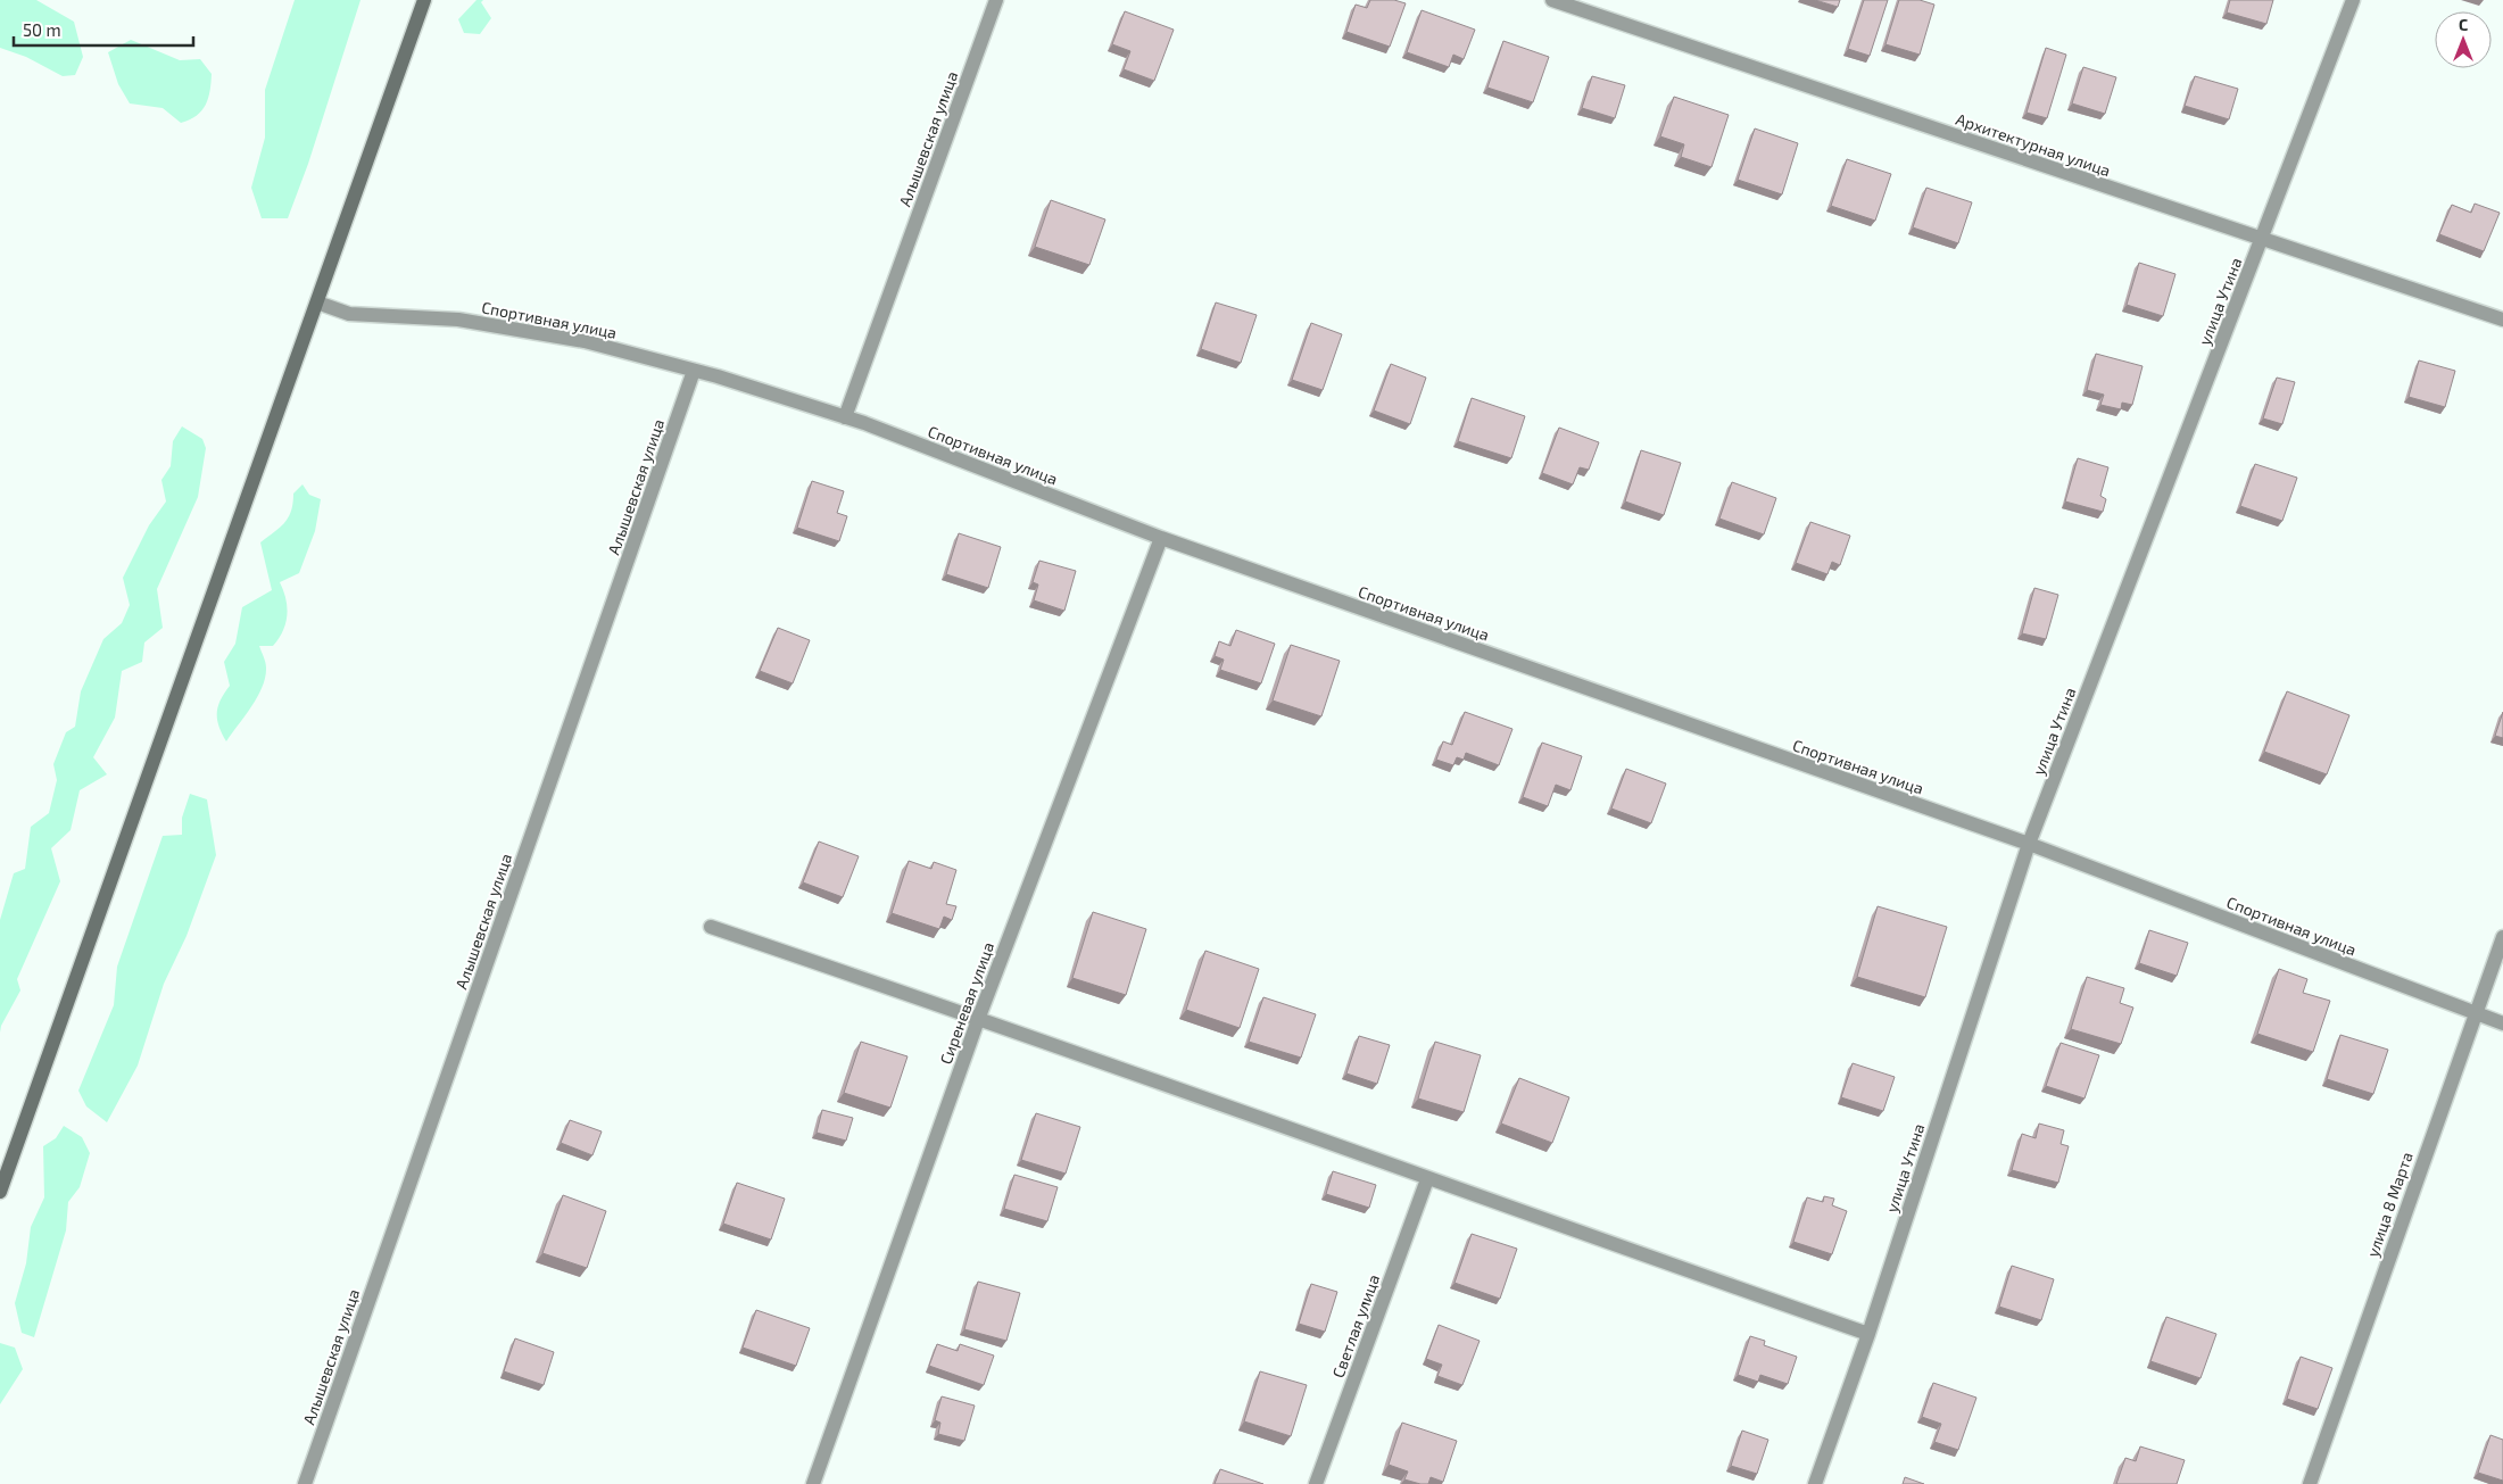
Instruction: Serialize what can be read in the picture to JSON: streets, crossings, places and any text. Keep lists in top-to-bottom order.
{
  "streets": {
    "street": [
      "Алышевская улица",
      "Архитектурная улица",
      "улица Утина",
      "Спортивная улица",
      "Сиреневая улица",
      "улица 8 Марта",
      "Светлая улица"
    ]
  },
  "crossings": [
    ["Алышевская улица", "Спортивная улица"],
    ["Архитектурная улица", "улица Утина"],
    ["улица Утина", "Спортивная улица"],
    ["Спортивная улица", "Сиреневая улица"],
    ["Спортивная улица", "улица 8 Марта"]
  ],
  "scale_bar": "50 m",
  "north": "top"
}
